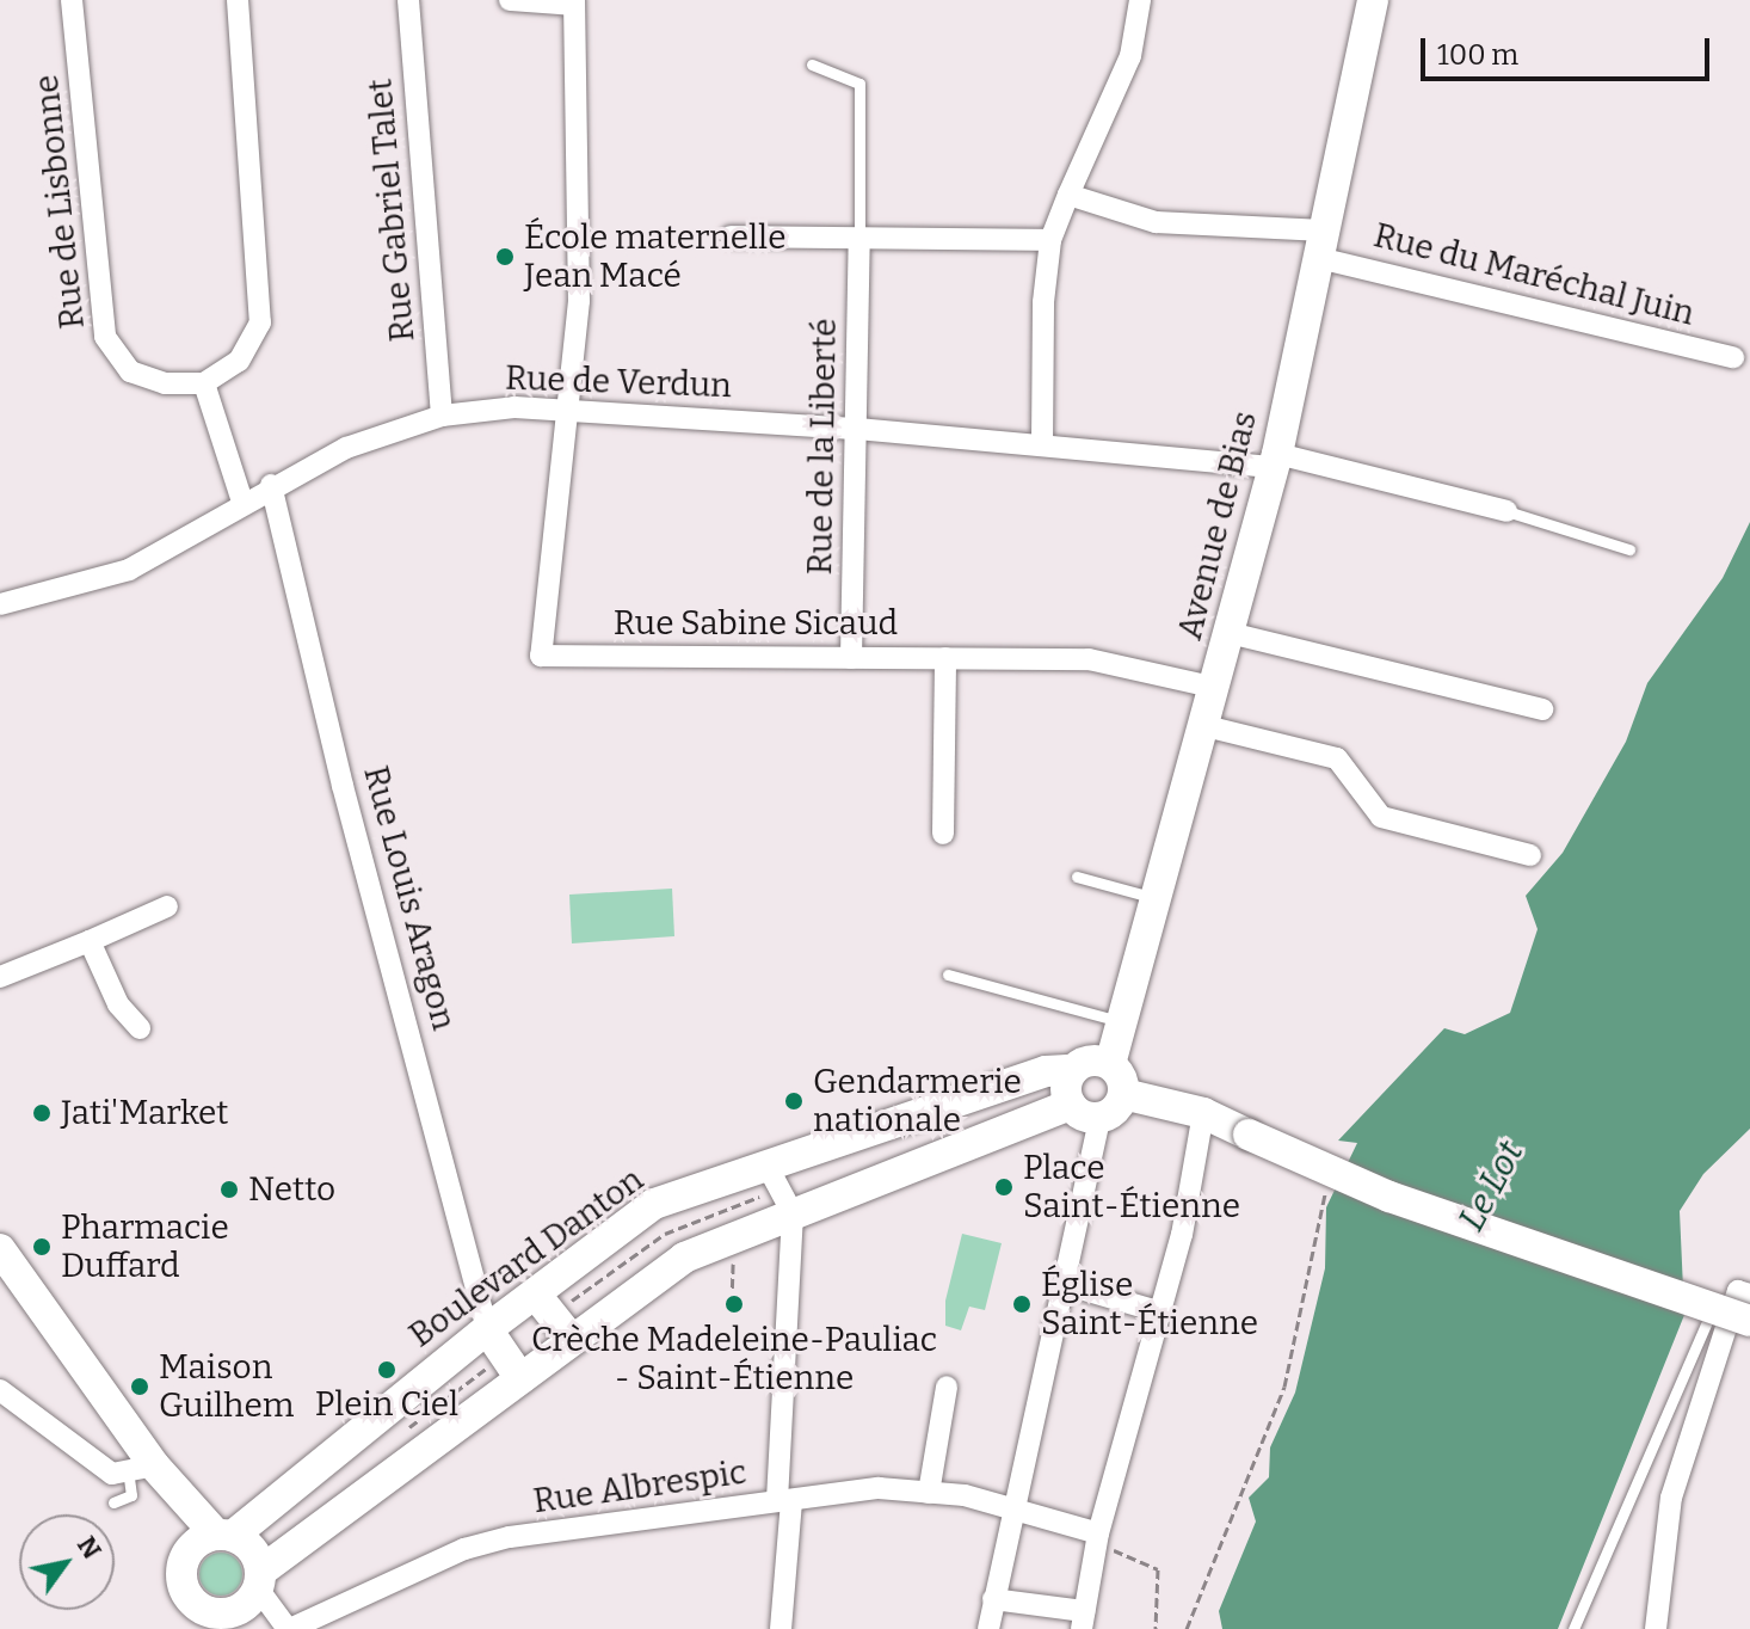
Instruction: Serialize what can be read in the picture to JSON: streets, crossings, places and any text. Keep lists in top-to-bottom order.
{
  "streets": {
    "main road": ["Avenue de Bias", "Boulevard Danton"],
    "street": [
      "Rue de Lisbonne",
      "Rue Gabriel Talet",
      "Rue du Maréchal Juin",
      "Rue de Verdun",
      "Rue de la Liberté",
      "Rue Sabine Sicaud",
      "Rue Louis Aragon",
      "Rue Albrespic"
    ]
  },
  "crossings": [
    ["Rue Gabriel Talet", "Rue de Verdun"],
    ["Rue du Maréchal Juin", "Avenue de Bias"],
    ["Rue de Verdun", "Rue de la Liberté"],
    ["Rue de Verdun", "Avenue de Bias"],
    ["Rue de Verdun", "Rue Sabine Sicaud"],
    ["Rue de Verdun", "Rue Louis Aragon"],
    ["Rue de la Liberté", "Rue Sabine Sicaud"],
    ["Avenue de Bias", "Rue Sabine Sicaud"],
    ["Avenue de Bias", "Boulevard Danton"],
    ["Rue Louis Aragon", "Boulevard Danton"]
  ],
  "water": ["Le Lot"],
  "places": [
    "École maternelle Jean Macé",
    "Gendarmerie nationale",
    "Jati'Market",
    "Place Saint-Étienne",
    "Netto",
    "Pharmacie Duffard",
    "Crèche Madeleine-Pauliac - Saint-Étienne",
    "Église Saint-Étienne",
    "Plein Ciel",
    "Maison Guilhem"
  ],
  "scale_bar": "100 m",
  "north": "top right"
}
